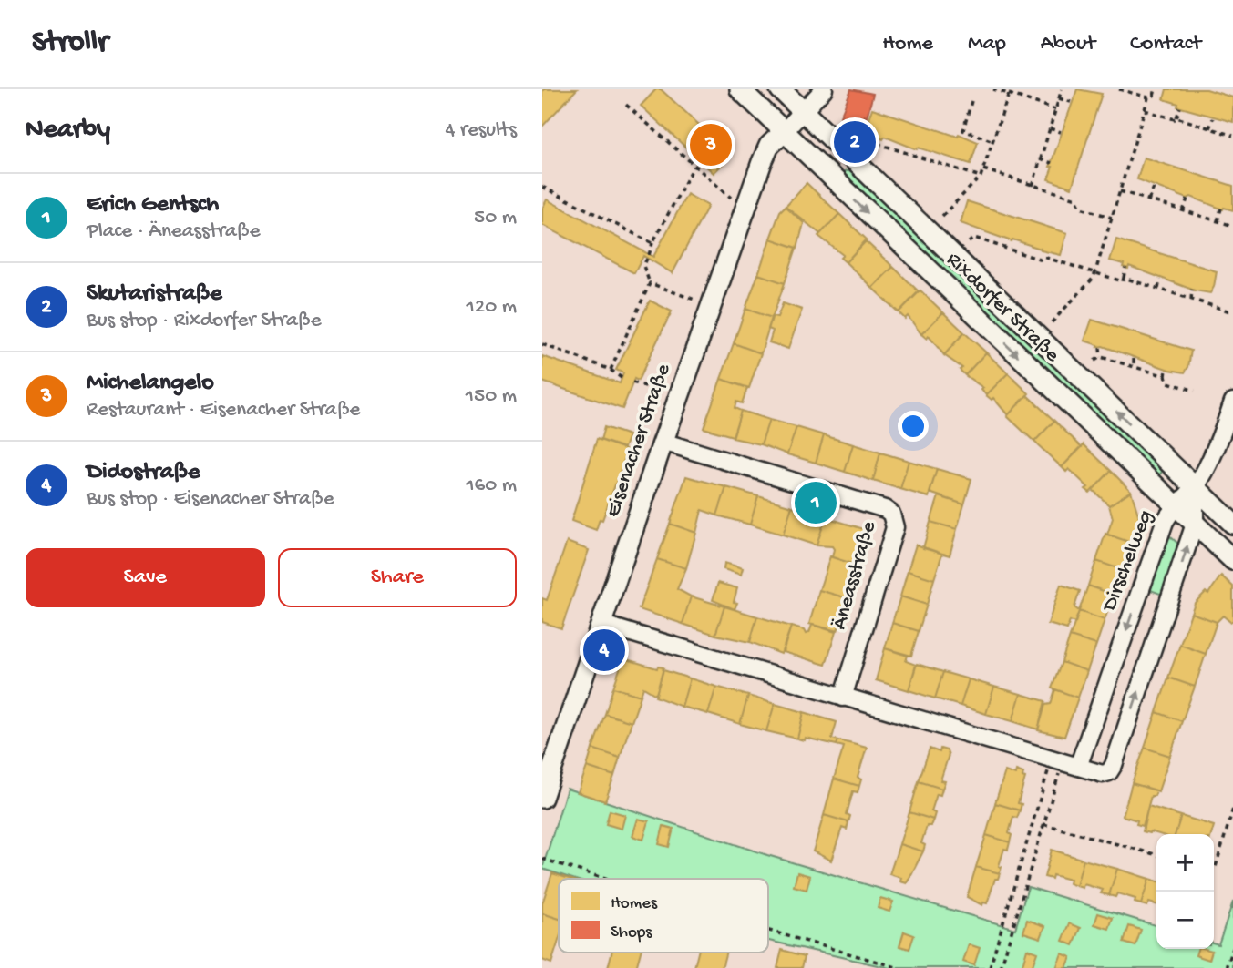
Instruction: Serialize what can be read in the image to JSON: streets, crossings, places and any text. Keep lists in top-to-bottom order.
{
  "streets": {
    "street": [
      "Rixdorfer Straße",
      "Eisenacher Straße",
      "Dirschelweg",
      "Äneasstraße"
    ]
  },
  "crossings": [
    ["Rixdorfer Straße", "Eisenacher Straße"],
    ["Rixdorfer Straße", "Dirschelweg"],
    ["Eisenacher Straße", "Äneasstraße"]
  ],
  "legend": ["Homes", "Shops"],
  "page": {
    "header": "Strollr",
    "nav": [
      "Home",
      "Map",
      "About",
      "Contact"
    ],
    "heading": ["Nearby", "4 results"],
    "pins": [
      "2",
      "3",
      "1",
      "4"
    ],
    "list": [
      {
        "mark": "1",
        "name": "Erich Gentsch",
        "note": "Place · Äneasstraße",
        "value": "50 m"
      },
      {
        "mark": "2",
        "name": "Skutaristraße",
        "note": "Bus stop · Rixdorfer Straße",
        "value": "120 m"
      },
      {
        "mark": "3",
        "name": "Michelangelo",
        "note": "Restaurant · Eisenacher Straße",
        "value": "150 m"
      },
      {
        "mark": "4",
        "name": "Didostraße",
        "note": "Bus stop · Eisenacher Straße",
        "value": "160 m"
      }
    ],
    "buttons": ["Save", "Share"],
    "map_buttons": ["+", "−"]
  }
}
